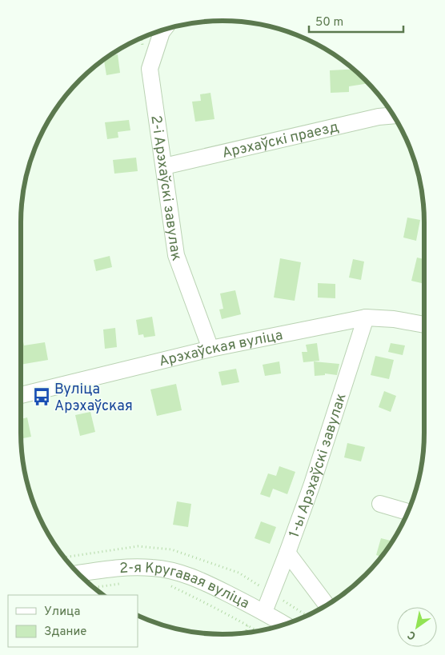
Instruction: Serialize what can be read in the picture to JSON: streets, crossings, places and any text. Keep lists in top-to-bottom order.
{
  "streets": {
    "street": [
      "Арэхаўскі праезд",
      "2-і Арэхаўскі завулак",
      "Арэхаўская вуліца",
      "1-ы Арэхаўскі завулак",
      "2-я Кругавая вуліца"
    ]
  },
  "crossings": [
    ["Арэхаўскі праезд", "2-і Арэхаўскі завулак"],
    ["2-і Арэхаўскі завулак", "Арэхаўская вуліца"],
    ["Арэхаўская вуліца", "1-ы Арэхаўскі завулак"],
    ["1-ы Арэхаўскі завулак", "2-я Кругавая вуліца"]
  ],
  "places": {
    "bus stop": ["Вуліца Арэхаўская"]
  },
  "legend": ["Улица", "Здание"],
  "scale_bar": "50 m",
  "north": "bottom left"
}
